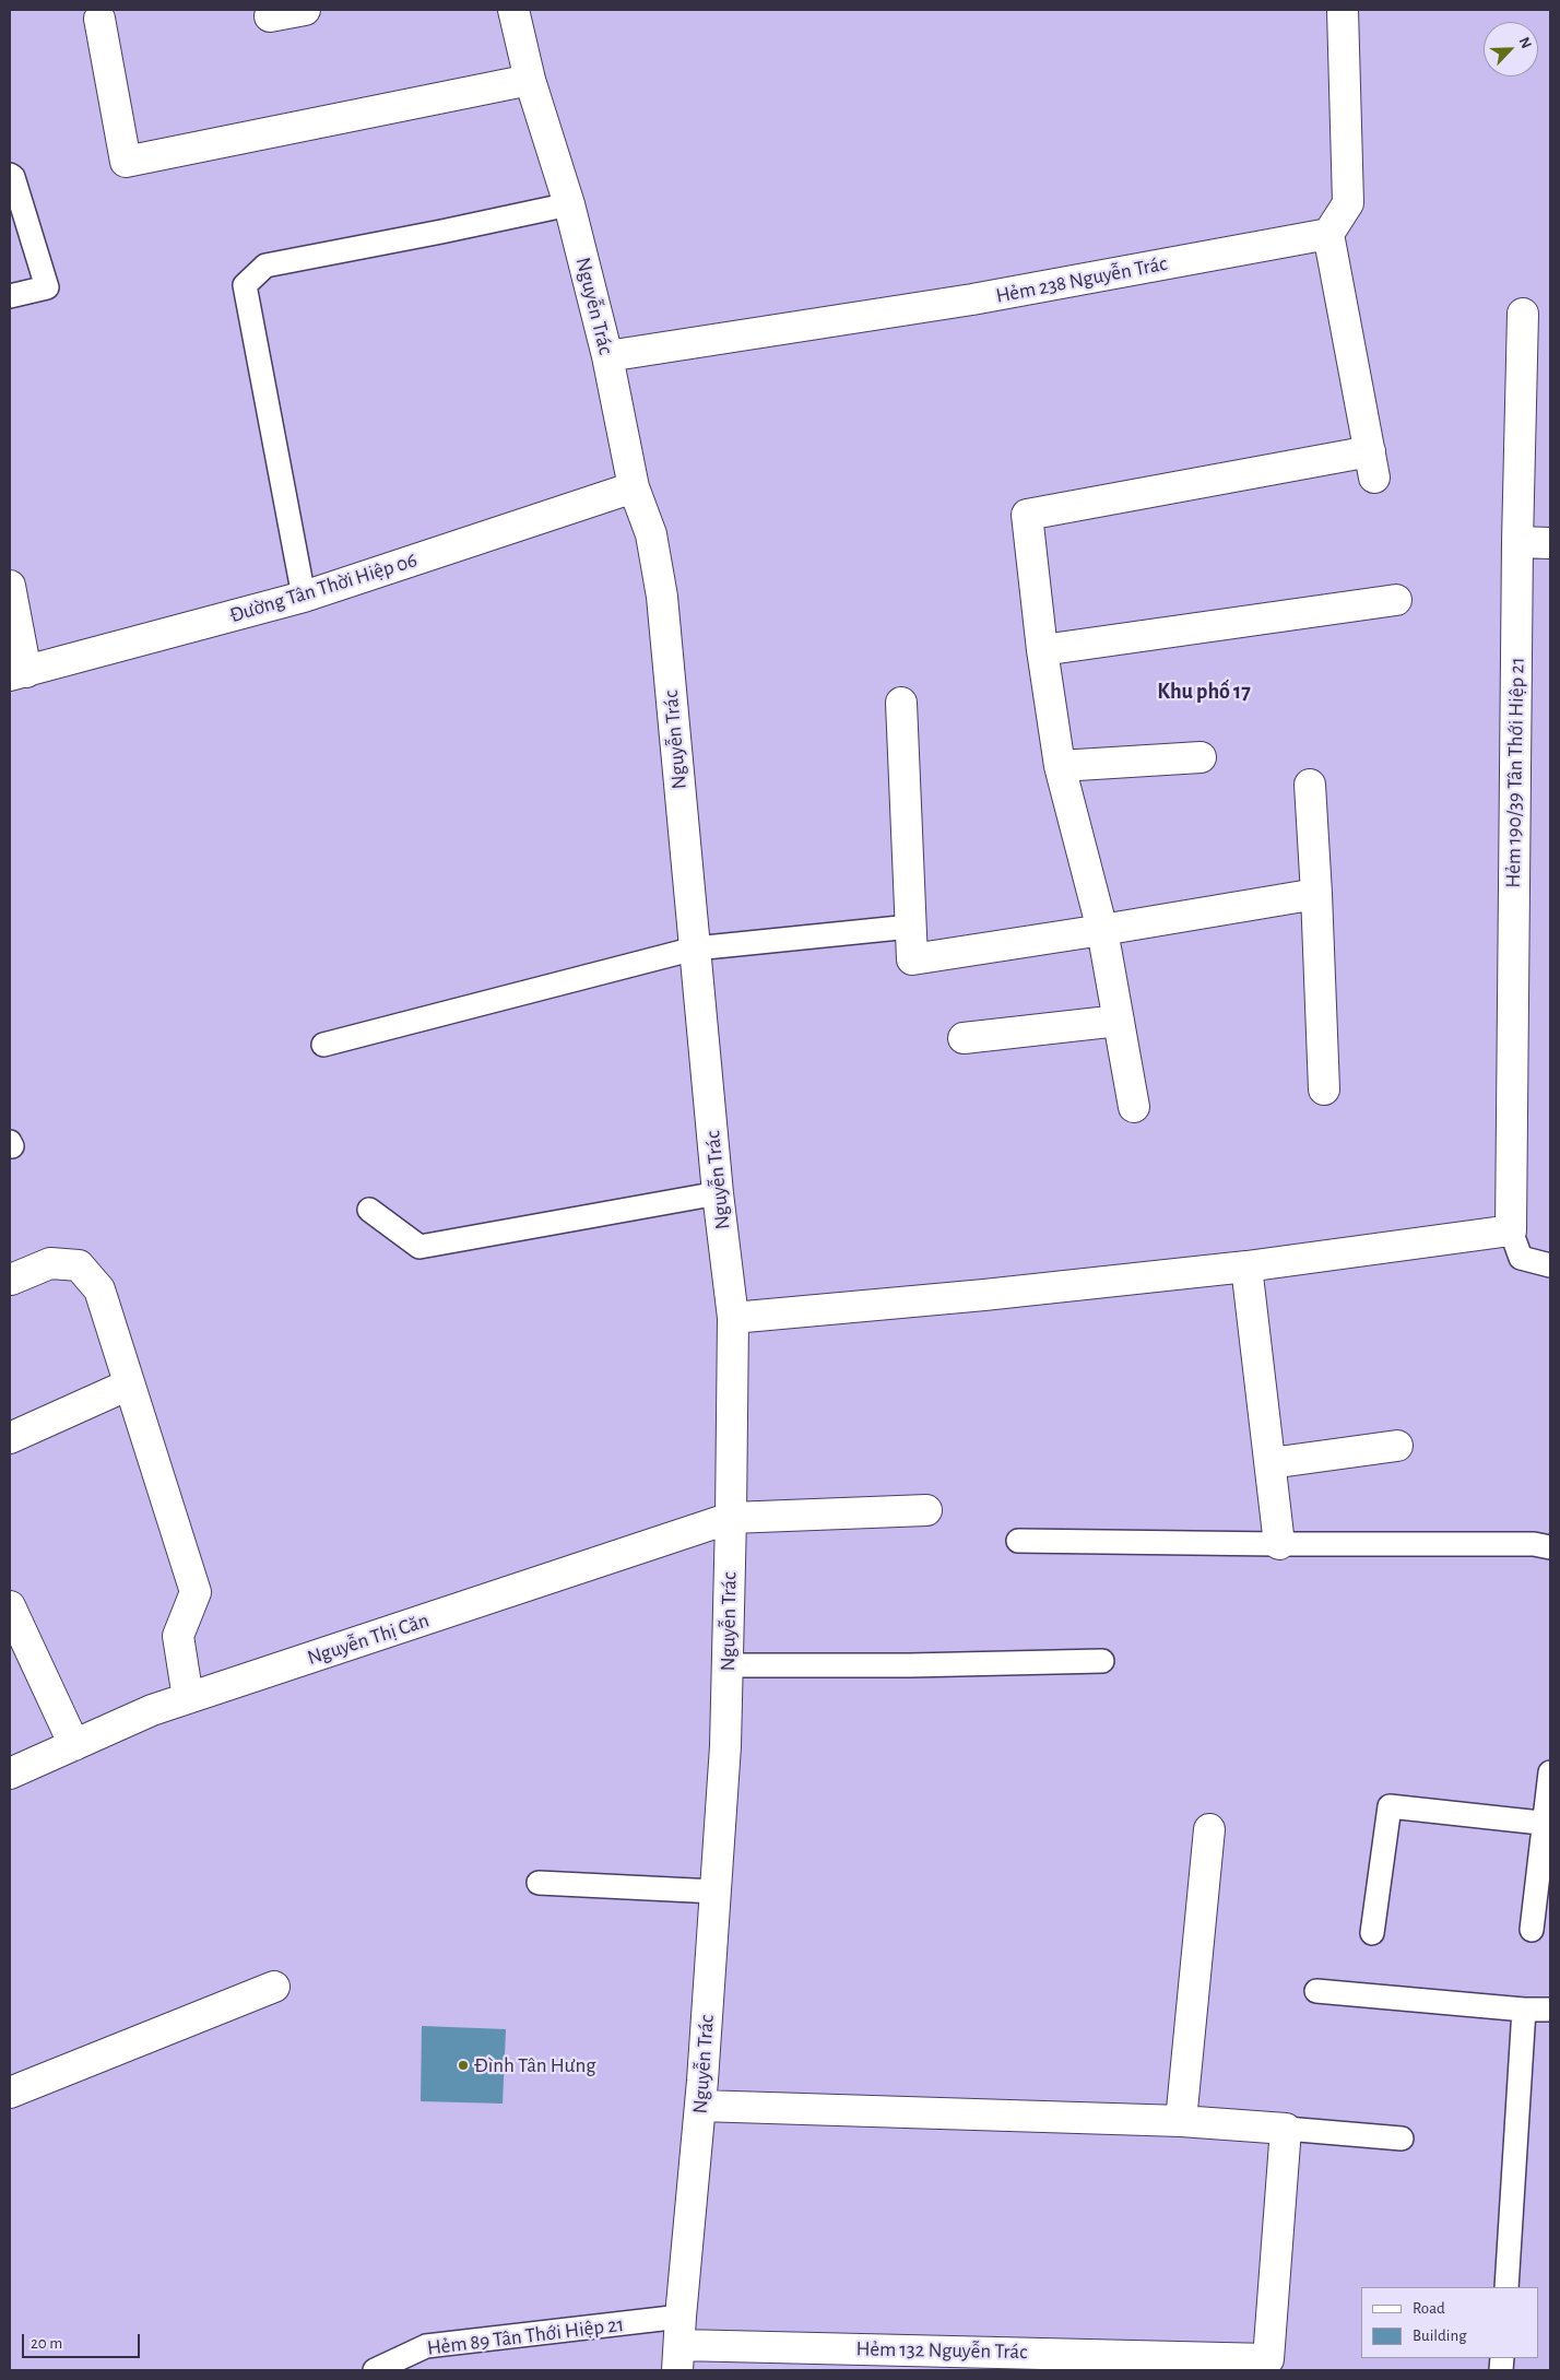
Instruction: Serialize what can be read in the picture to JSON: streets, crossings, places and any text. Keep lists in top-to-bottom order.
{
  "streets": {
    "street": [
      "Hẻm 238 Nguyễn Trác",
      "Nguyễn Trác",
      "Đường Tân Thời Hiệp 06",
      "Hẻm 190/39 Tân Thới Hiệp 21",
      "Nguyễn Thị Căn",
      "Hẻm 132 Nguyễn Trác"
    ],
    "lane": ["Hẻm 89 Tân Thới Hiệp 21"]
  },
  "crossings": [
    ["Hẻm 238 Nguyễn Trác", "Nguyễn Trác"],
    ["Nguyễn Trác", "Đường Tân Thời Hiệp 06"],
    ["Nguyễn Trác", "Nguyễn Thị Căn"],
    ["Nguyễn Trác", "Hẻm 89 Tân Thới Hiệp 21"],
    ["Nguyễn Trác", "Hẻm 132 Nguyễn Trác"],
    ["Hẻm 89 Tân Thới Hiệp 21", "Hẻm 132 Nguyễn Trác"]
  ],
  "districts": ["Khu phố 17"],
  "places": ["Đình Tân Hưng"],
  "legend": ["Road", "Building"],
  "scale_bar": "20 m",
  "north": "top right"
}
